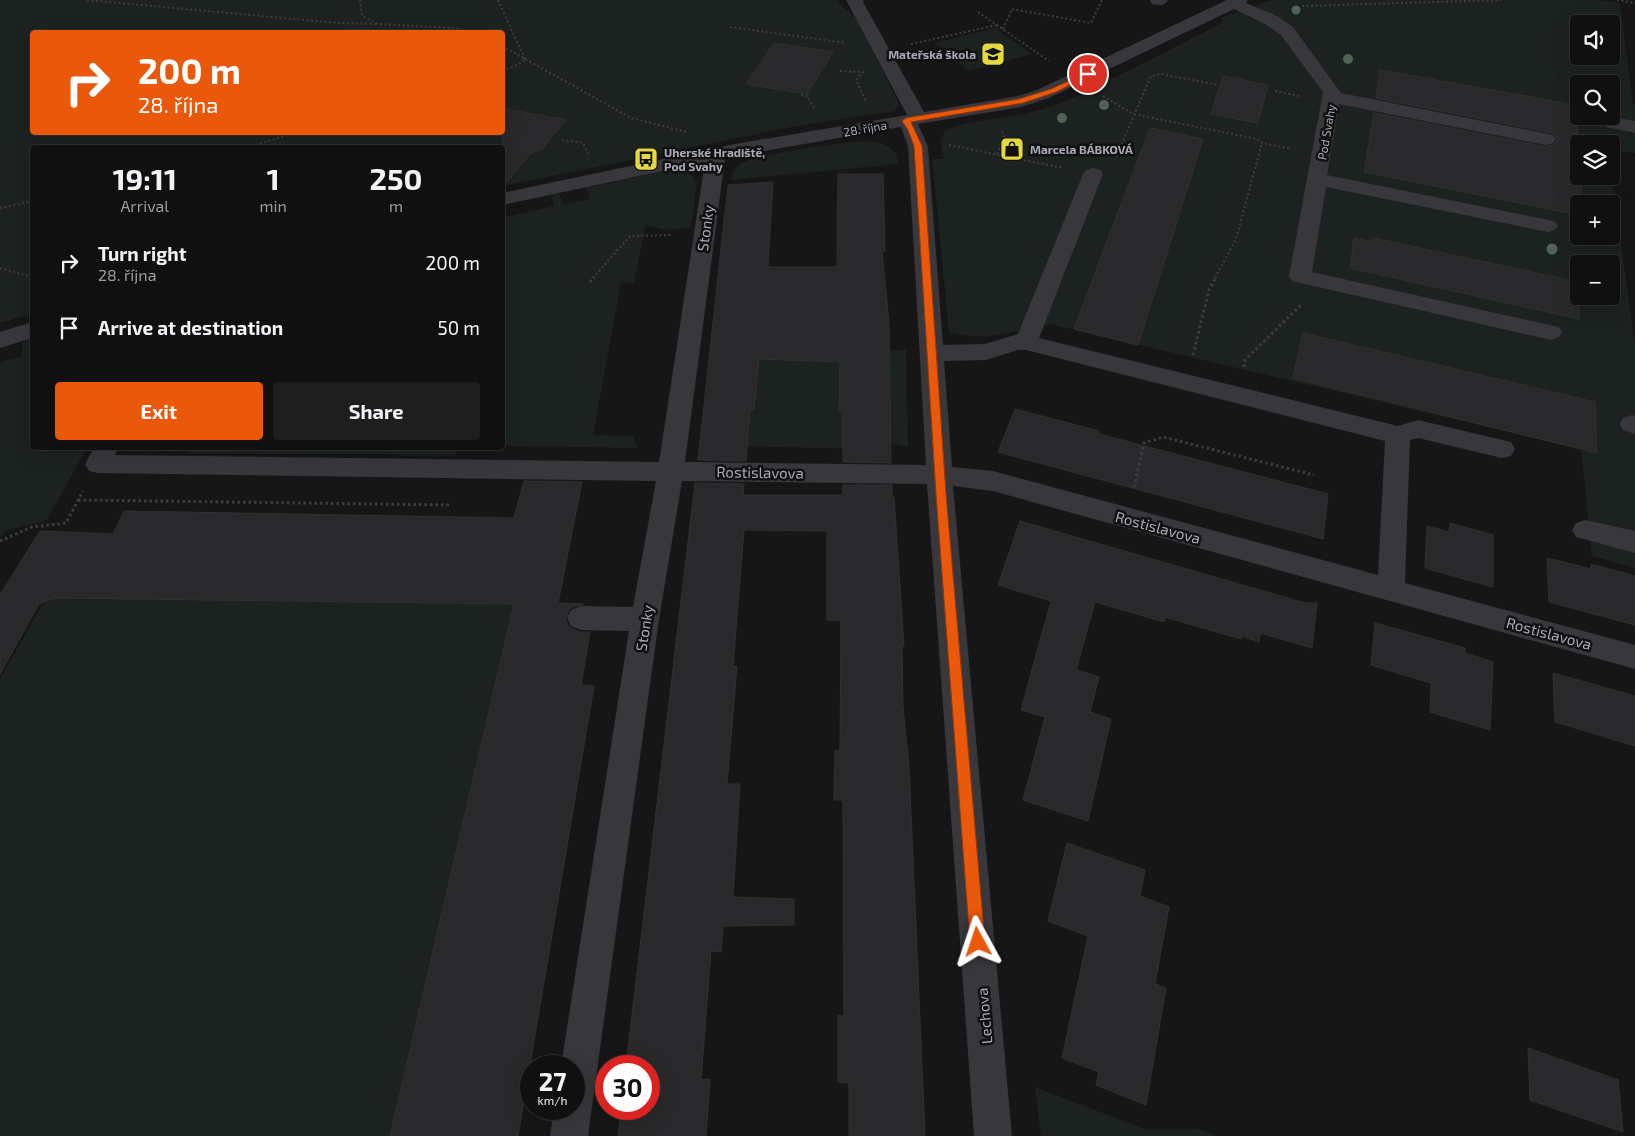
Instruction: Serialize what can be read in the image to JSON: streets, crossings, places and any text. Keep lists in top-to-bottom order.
{
  "streets": {
    "street": [
      "28. října",
      "Pod Svahy",
      "Stonky",
      "Rostislavova",
      "Lechova"
    ]
  },
  "crossings": [
    ["28. října", "Pod Svahy"],
    ["28. října", "Stonky"],
    ["28. října", "Lechova"],
    ["Stonky", "Rostislavova"],
    ["Rostislavova", "Lechova"]
  ],
  "places": {
    "school or university": ["Mateřská škola"],
    "shop": ["Marcela BÁBKOVÁ"],
    "bus stop": ["Uherské Hradiště, Pod Svahy"]
  },
  "page": {
    "map_buttons": ["+", "−"],
    "turn": ["200 m", "28. října"],
    "eta": [
      "19:11",
      "Arrival",
      "1",
      "min",
      "250",
      "m"
    ],
    "list": [
      {
        "name": "Turn right",
        "note": "28. října",
        "value": "200 m"
      },
      {
        "name": "Arrive at destination",
        "value": "50 m"
      }
    ],
    "buttons": ["Exit", "Share"],
    "speed": "27 km/h",
    "limit": "30"
  }
}
